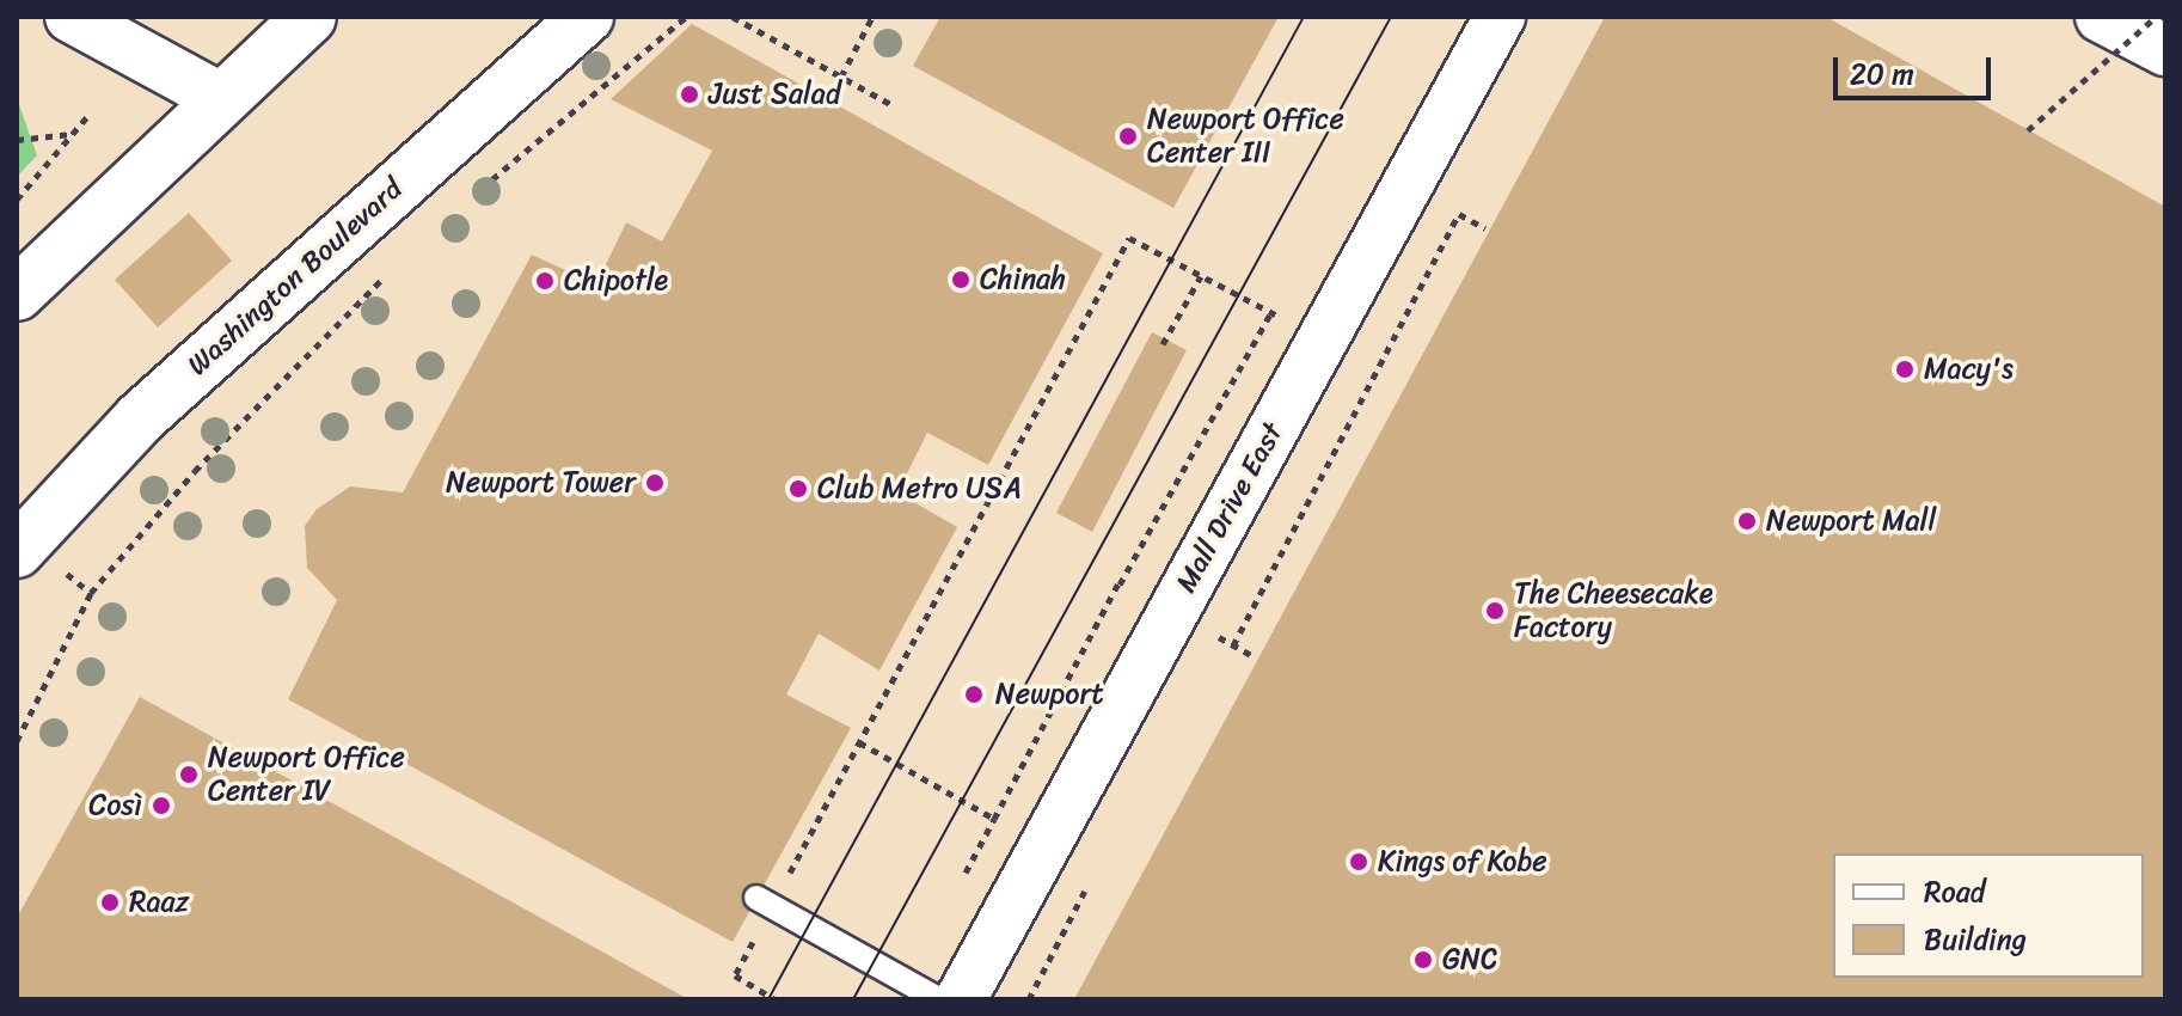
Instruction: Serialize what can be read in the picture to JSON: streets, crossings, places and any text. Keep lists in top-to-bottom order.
{
  "streets": {
    "street": ["Washington Boulevard", "Mall Drive East"]
  },
  "places": [
    "Just Salad",
    "Newport Office Center III",
    "Chinah",
    "Chipotle",
    "Macy's",
    "Newport Tower",
    "Club Metro USA",
    "Newport Mall",
    "The Cheesecake Factory",
    "Newport",
    "Newport Office Center IV",
    "Così",
    "Kings of Kobe",
    "Raaz",
    "GNC"
  ],
  "legend": ["Road", "Building"],
  "scale_bar": "20 m"
}
